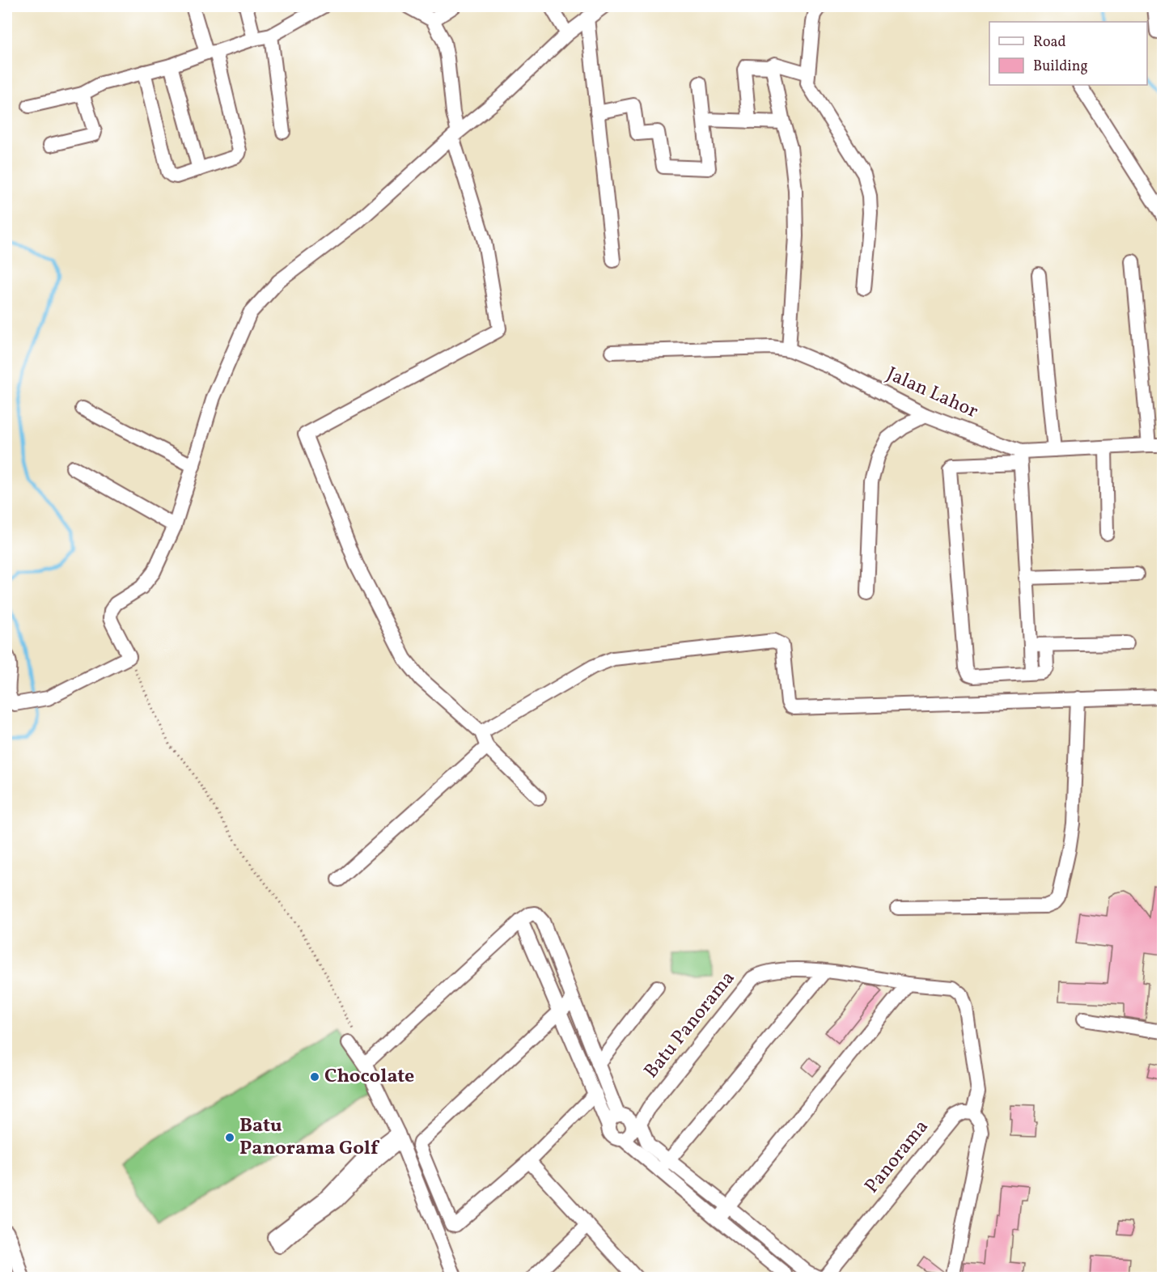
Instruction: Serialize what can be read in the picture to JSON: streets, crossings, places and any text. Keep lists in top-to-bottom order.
{
  "streets": {
    "street": ["Jalan Lahor", "Batu Panorama", "Panorama"]
  },
  "crossings": [
    ["Batu Panorama", "Panorama"]
  ],
  "places": ["Chocolate", "Batu Panorama Golf"],
  "legend": ["Road", "Building"]
}
